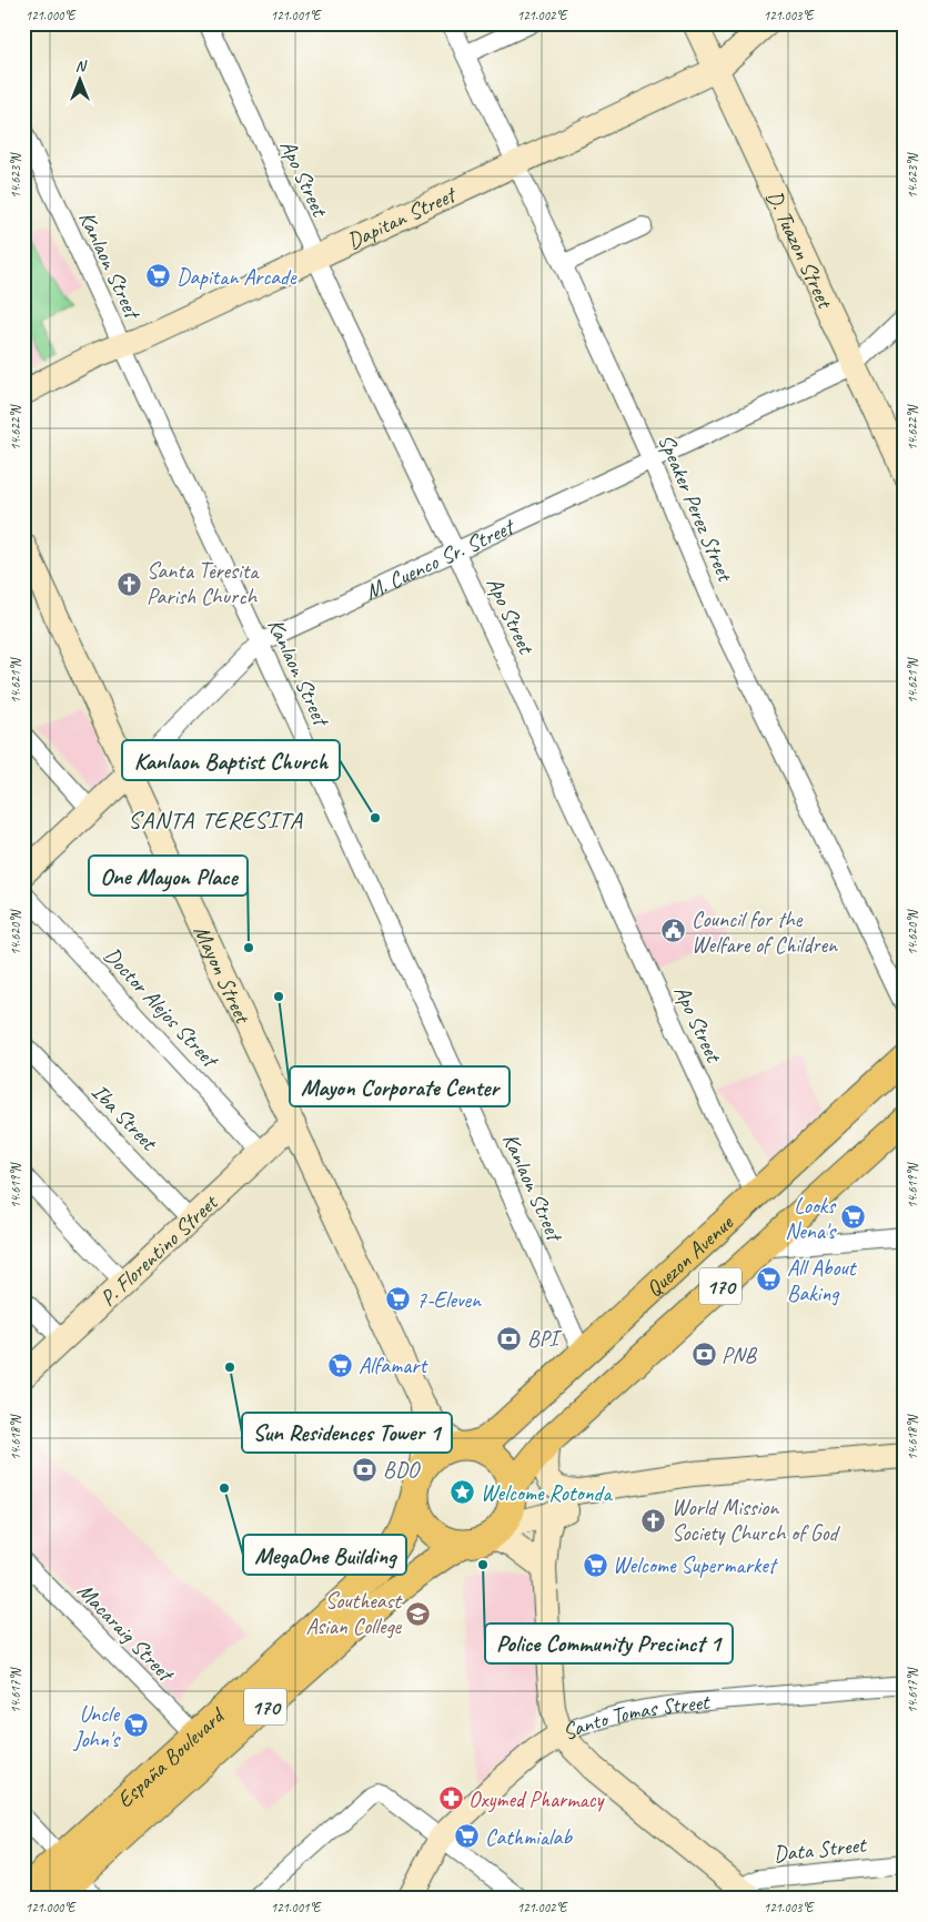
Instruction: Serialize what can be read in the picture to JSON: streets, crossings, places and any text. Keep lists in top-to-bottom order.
{
  "streets": {
    "main road": ["Quezon Avenue", "170", "España Boulevard"],
    "street": [
      "Apo Street",
      "Dapitan Street",
      "D. Tuazon Street",
      "Kanlaon Street",
      "Speaker Perez Street",
      "M. Cuenco Sr. Street",
      "Mayon Street",
      "Doctor Alejos Street",
      "Iba Street",
      "P. Florentino Street",
      "Macaraig Street",
      "Santo Tomas Street",
      "Data Street"
    ]
  },
  "crossings": [
    ["Apo Street", "Dapitan Street"],
    ["Apo Street", "M. Cuenco Sr. Street"],
    ["Apo Street", "Quezon Avenue"],
    ["Dapitan Street", "D. Tuazon Street"],
    ["Dapitan Street", "Kanlaon Street"],
    ["Dapitan Street", "Speaker Perez Street"],
    ["D. Tuazon Street", "M. Cuenco Sr. Street"],
    ["Kanlaon Street", "M. Cuenco Sr. Street"],
    ["Kanlaon Street", "Quezon Avenue"],
    ["Speaker Perez Street", "M. Cuenco Sr. Street"],
    ["M. Cuenco Sr. Street", "Mayon Street"],
    ["Mayon Street", "P. Florentino Street"],
    ["Mayon Street", "Quezon Avenue"],
    ["Mayon Street", "170"],
    ["Mayon Street", "España Boulevard"],
    ["Doctor Alejos Street", "P. Florentino Street"],
    ["Iba Street", "P. Florentino Street"],
    ["Quezon Avenue", "170"],
    ["Quezon Avenue", "España Boulevard"],
    ["170", "España Boulevard"],
    ["Macaraig Street", "España Boulevard"]
  ],
  "districts": ["SANTA TERESITA"],
  "places": {
    "supermarket": [
      "Dapitan Arcade",
      "Looks Nena's",
      "All About Baking",
      "7-Eleven",
      "Alfamart",
      "Welcome Supermarket",
      "Uncle John's",
      "Cathmialab"
    ],
    "church": ["Santa Teresita Parish Church", "World Mission Society Church of God"],
    "other": [
      "Kanlaon Baptist Church",
      "One Mayon Place",
      "Mayon Corporate Center",
      "Sun Residences Tower 1",
      "MegaOne Building",
      "Police Community Precinct 1"
    ],
    "public building": ["Council for the Welfare of Children"],
    "bank": ["BPI", "PNB", "BDO"],
    "place": ["Welcome Rotonda"],
    "school or university": ["Southeast Asian College"],
    "pharmacy": ["Oxymed Pharmacy"]
  },
  "north": "top",
  "coordinates": [
    "121.000°E",
    "121.001°E",
    "121.002°E",
    "121.003°E",
    "14.623°N",
    "14.622°N",
    "14.621°N",
    "14.620°N",
    "14.619°N",
    "14.618°N",
    "14.617°N"
  ]
}
